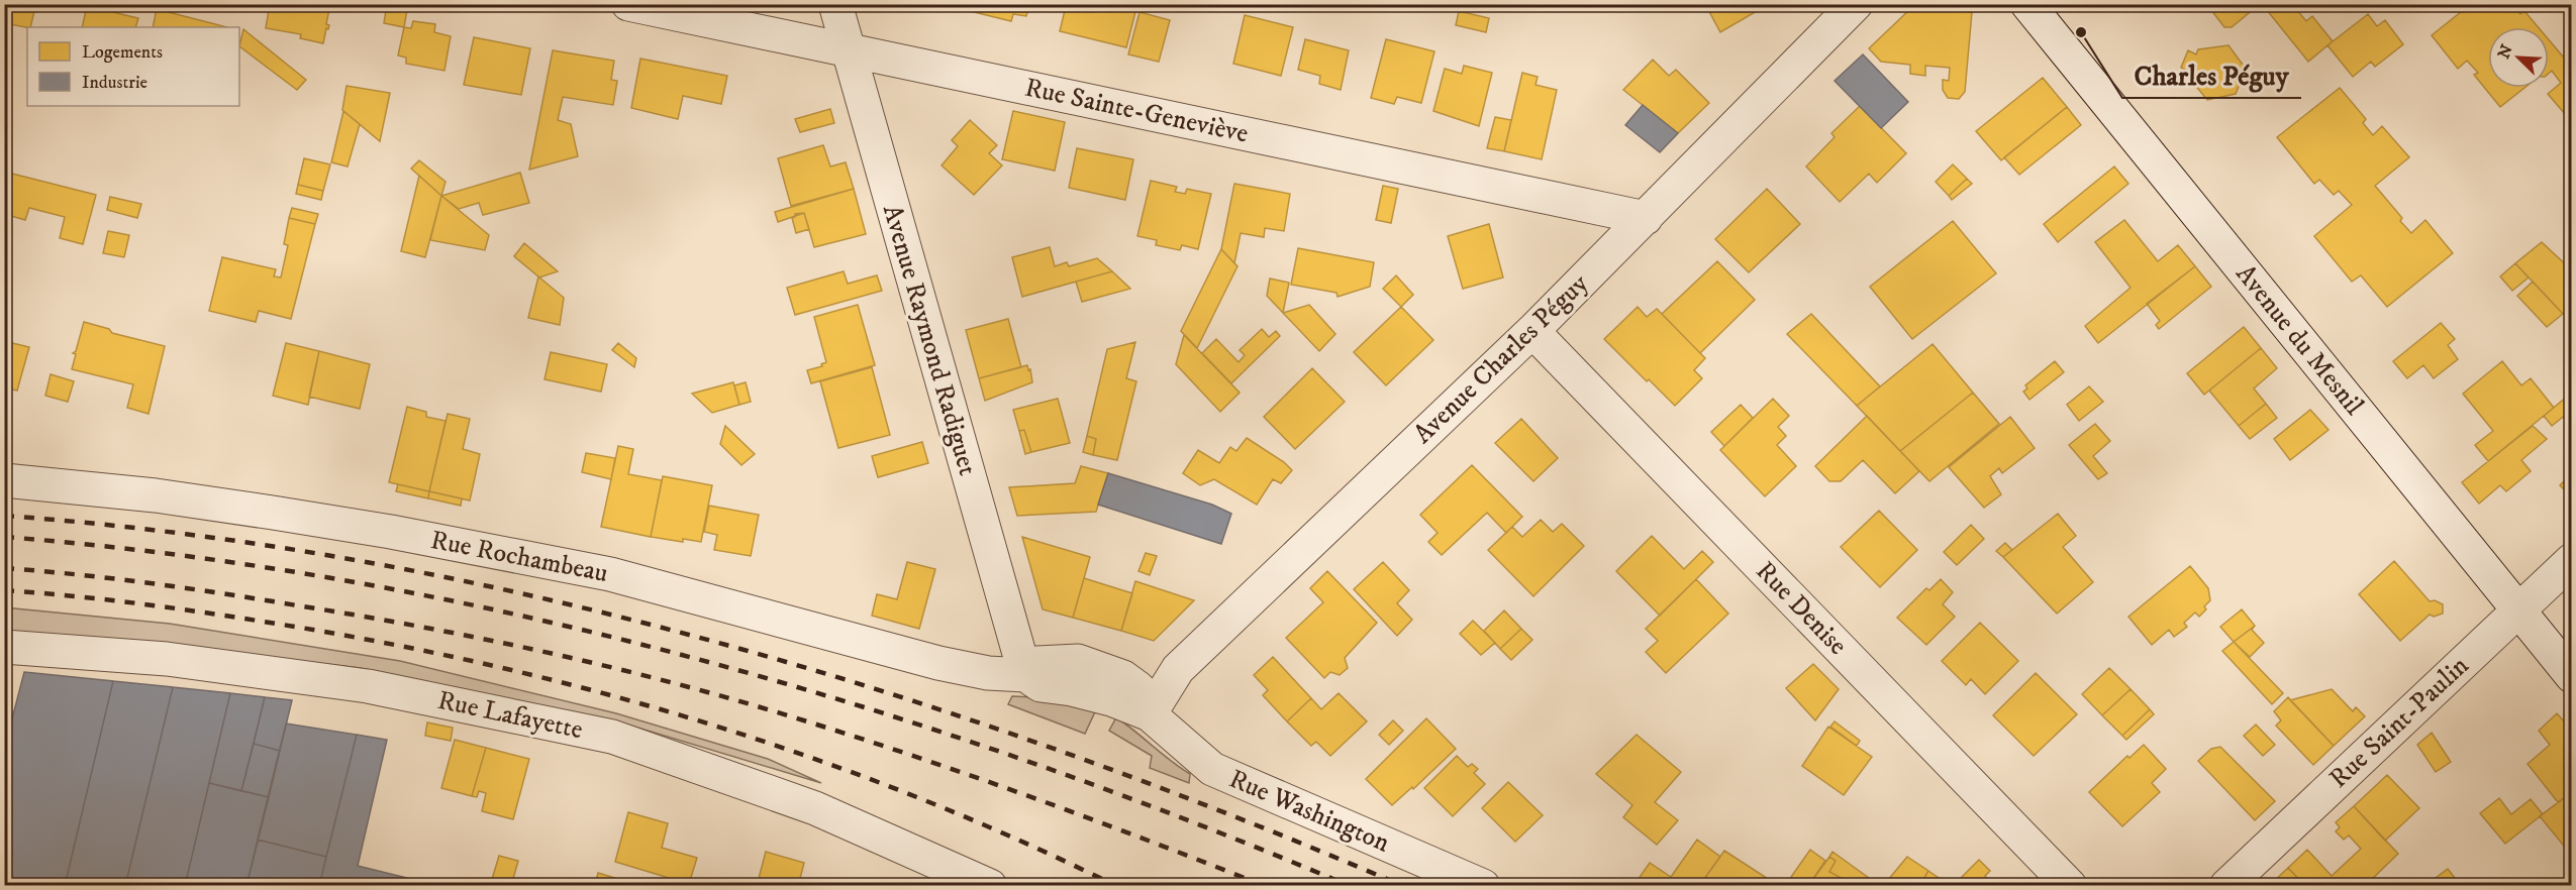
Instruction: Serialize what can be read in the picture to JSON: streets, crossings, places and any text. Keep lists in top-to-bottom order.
{
  "streets": {
    "street": [
      "Rue Sainte-Geneviève",
      "Avenue Raymond Radiguet",
      "Avenue du Mesnil",
      "Avenue Charles Péguy",
      "Rue Rochambeau",
      "Rue Denise",
      "Rue Lafayette",
      "Rue Saint-Paulin",
      "Rue Washington"
    ]
  },
  "crossings": [
    ["Rue Sainte-Geneviève", "Avenue Raymond Radiguet"],
    ["Rue Sainte-Geneviève", "Avenue Charles Péguy"],
    ["Avenue Raymond Radiguet", "Rue Rochambeau"],
    ["Avenue du Mesnil", "Rue Saint-Paulin"],
    ["Avenue Charles Péguy", "Rue Rochambeau"],
    ["Avenue Charles Péguy", "Rue Denise"],
    ["Avenue Charles Péguy", "Rue Washington"],
    ["Rue Rochambeau", "Rue Washington"]
  ],
  "places": ["Charles Péguy"],
  "legend": ["Logements", "Industrie"],
  "north": "top left"
}
